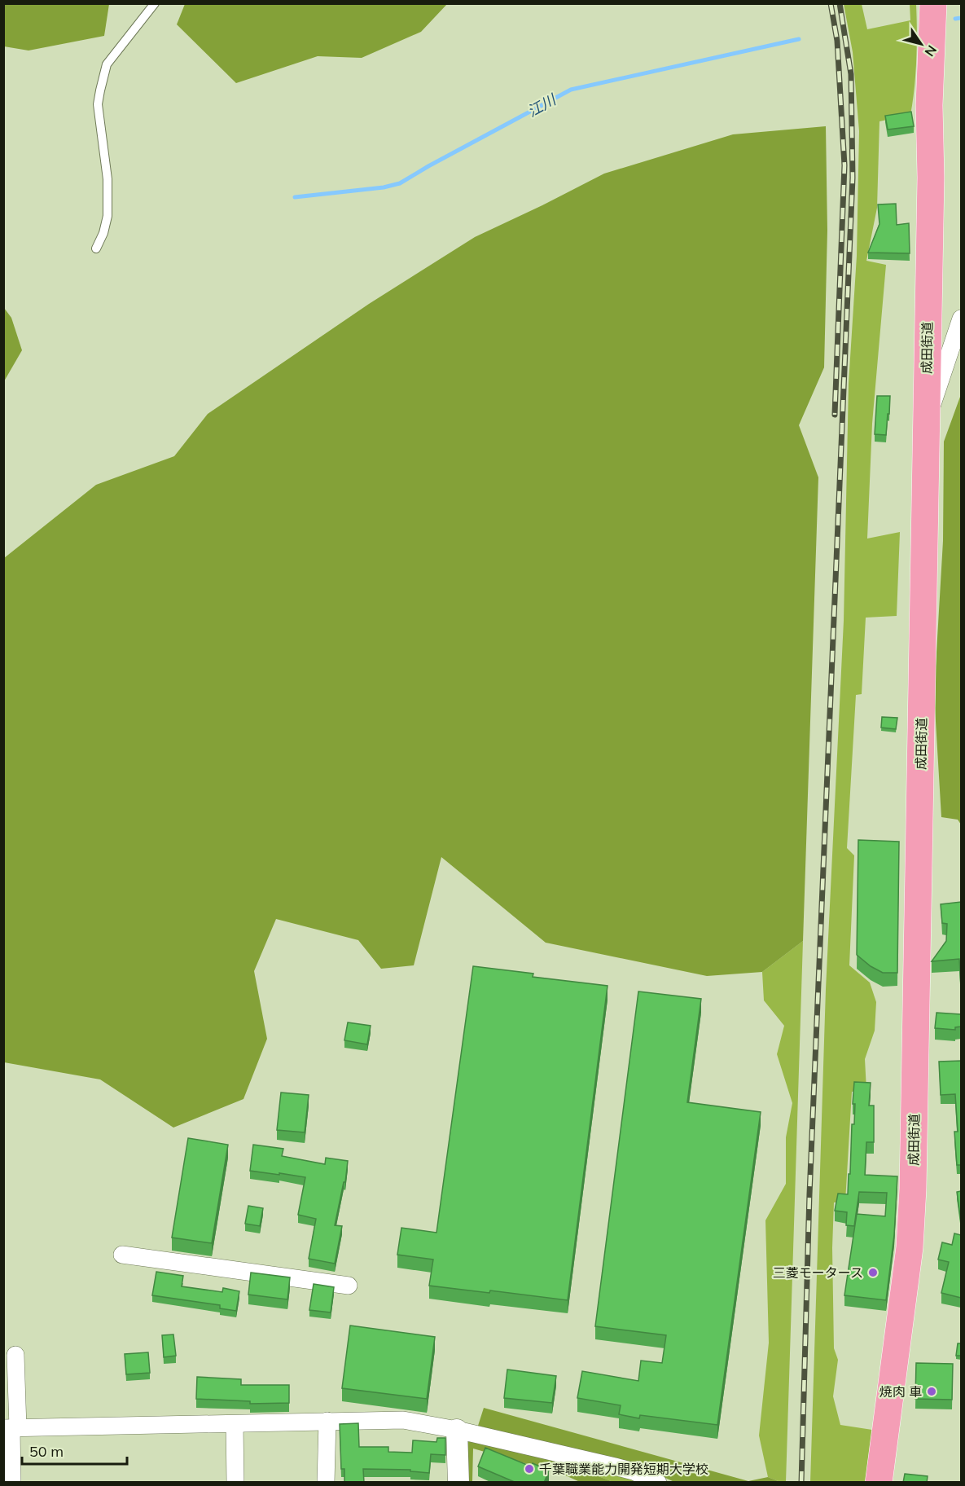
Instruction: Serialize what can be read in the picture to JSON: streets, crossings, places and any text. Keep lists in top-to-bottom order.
{
  "streets": {
    "highway": ["成田街道"]
  },
  "water": ["江川"],
  "places": ["三菱モータース", "焼肉 車", "千葉職業能力開発短期大学校"],
  "scale_bar": "50 m",
  "north": "bottom right"
}
